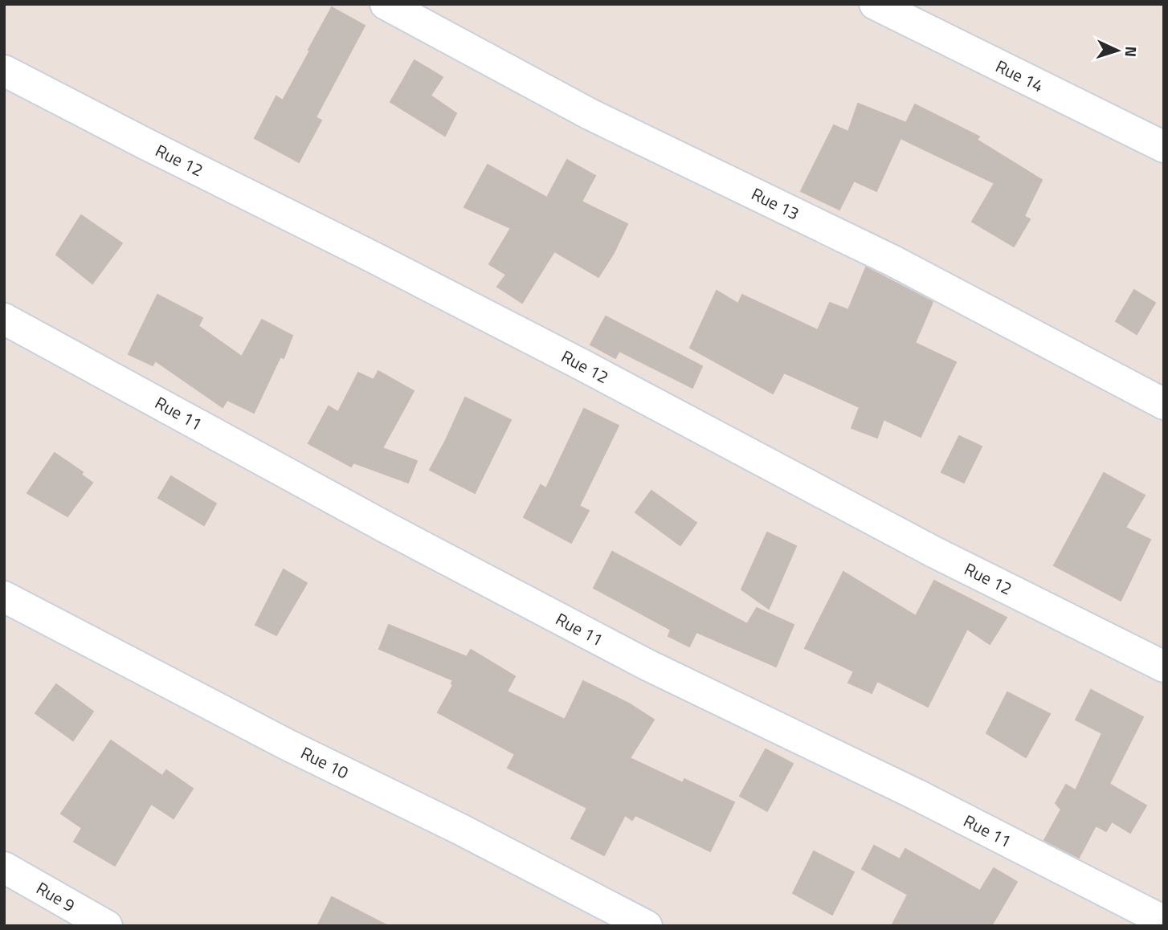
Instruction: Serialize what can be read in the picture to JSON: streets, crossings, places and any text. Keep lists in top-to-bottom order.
{
  "streets": {
    "street": [
      "Rue 14",
      "Rue 12",
      "Rue 13",
      "Rue 11",
      "Rue 10",
      "Rue 9"
    ]
  },
  "north": "right"
}
